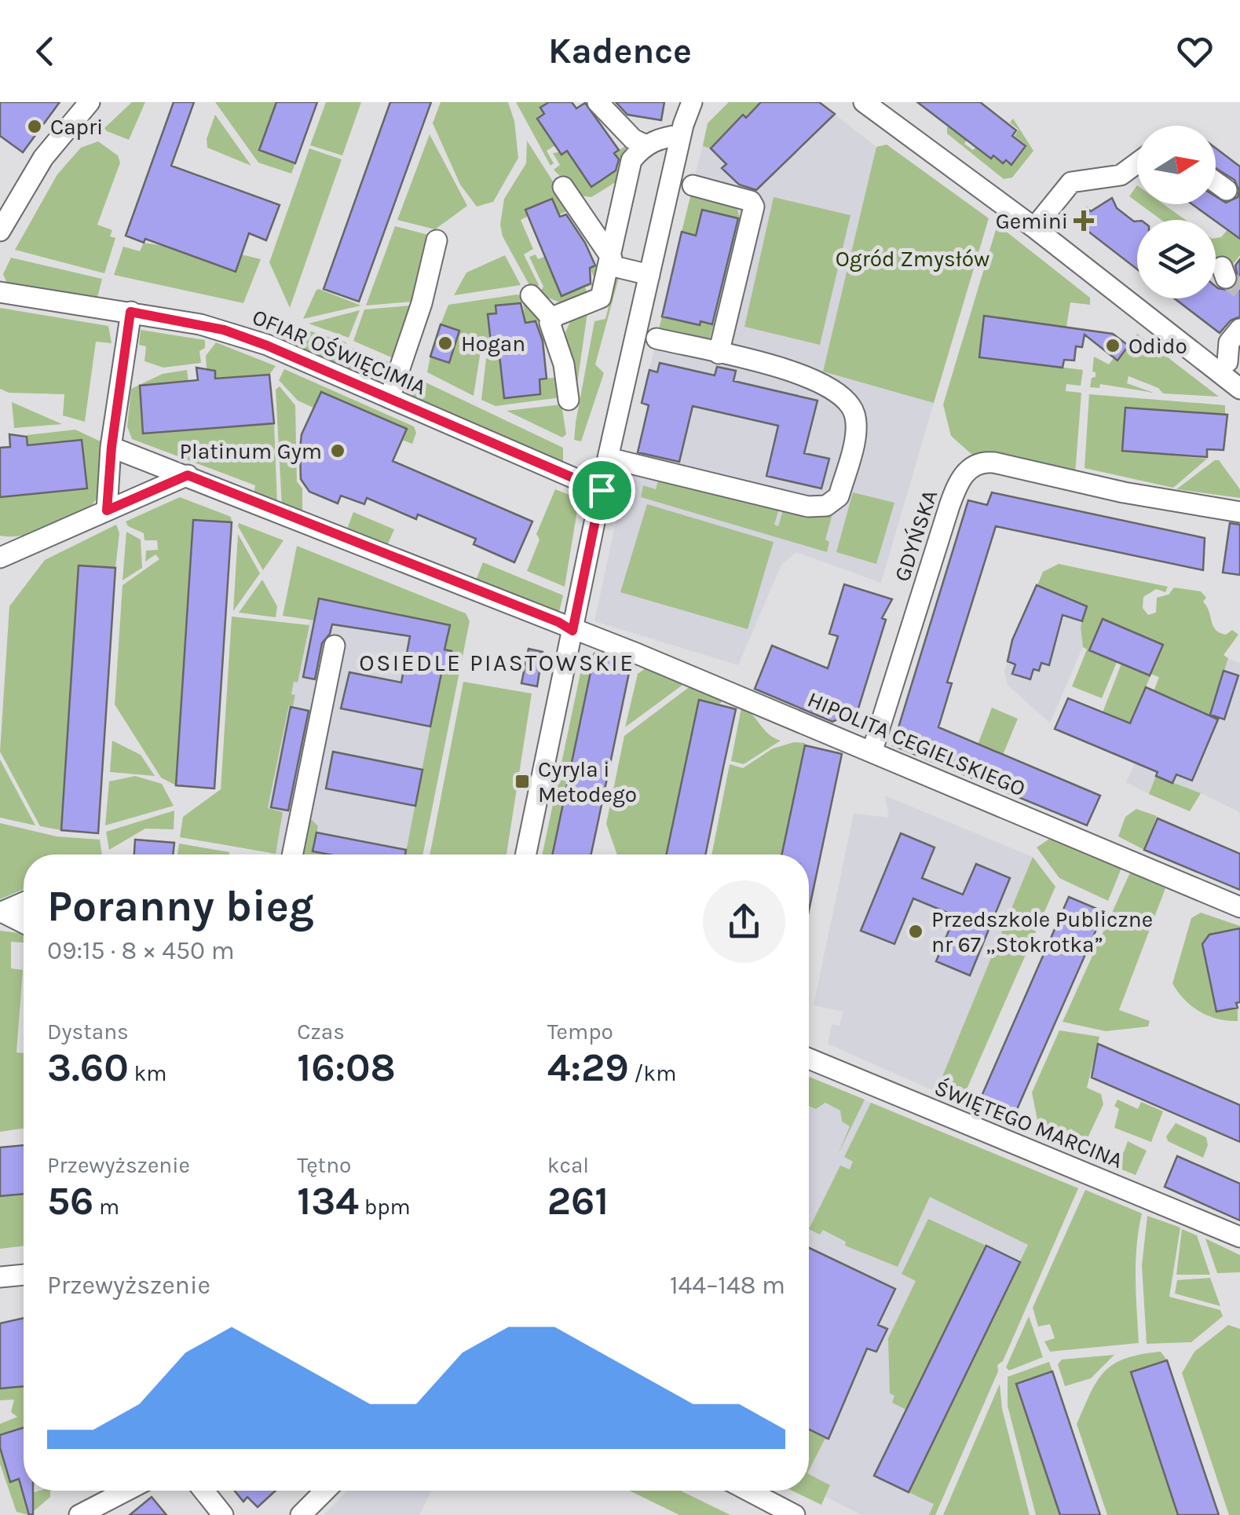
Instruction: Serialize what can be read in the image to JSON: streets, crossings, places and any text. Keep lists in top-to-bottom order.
{
  "streets": {
    "street": [
      "OFIAR OŚWIĘCIMIA",
      "GDYŃSKA",
      "HIPOLITA CEGIELSKIEGO",
      "ŚWIĘTEGO MARCINA"
    ]
  },
  "crossings": [
    ["GDYŃSKA", "HIPOLITA CEGIELSKIEGO"]
  ],
  "districts": ["OSIEDLE PIASTOWSKIE"],
  "parks": ["Ogród Zmysłów"],
  "places": {
    "other": [
      "Capri",
      "Hogan",
      "Odido",
      "Platinum Gym",
      "Przedszkole Publiczne nr 67 „Stokrotka”"
    ],
    "health": ["Gemini"],
    "transit": ["Cyryla i Metodego"]
  },
  "north": "right",
  "page": {
    "header": "Kadence",
    "heading": ["Poranny bieg", "09:15 · 8 × 450 m"],
    "stats": [
      ["Dystans", "3.60 km"],
      ["Czas", "16:08"],
      ["Tempo", "4:29 /km"],
      ["Przewyższenie", "56 m"],
      ["Tętno", "134 bpm"],
      ["kcal", "261"]
    ],
    "chart": ["Przewyższenie", "144–148 m"]
  }
}
